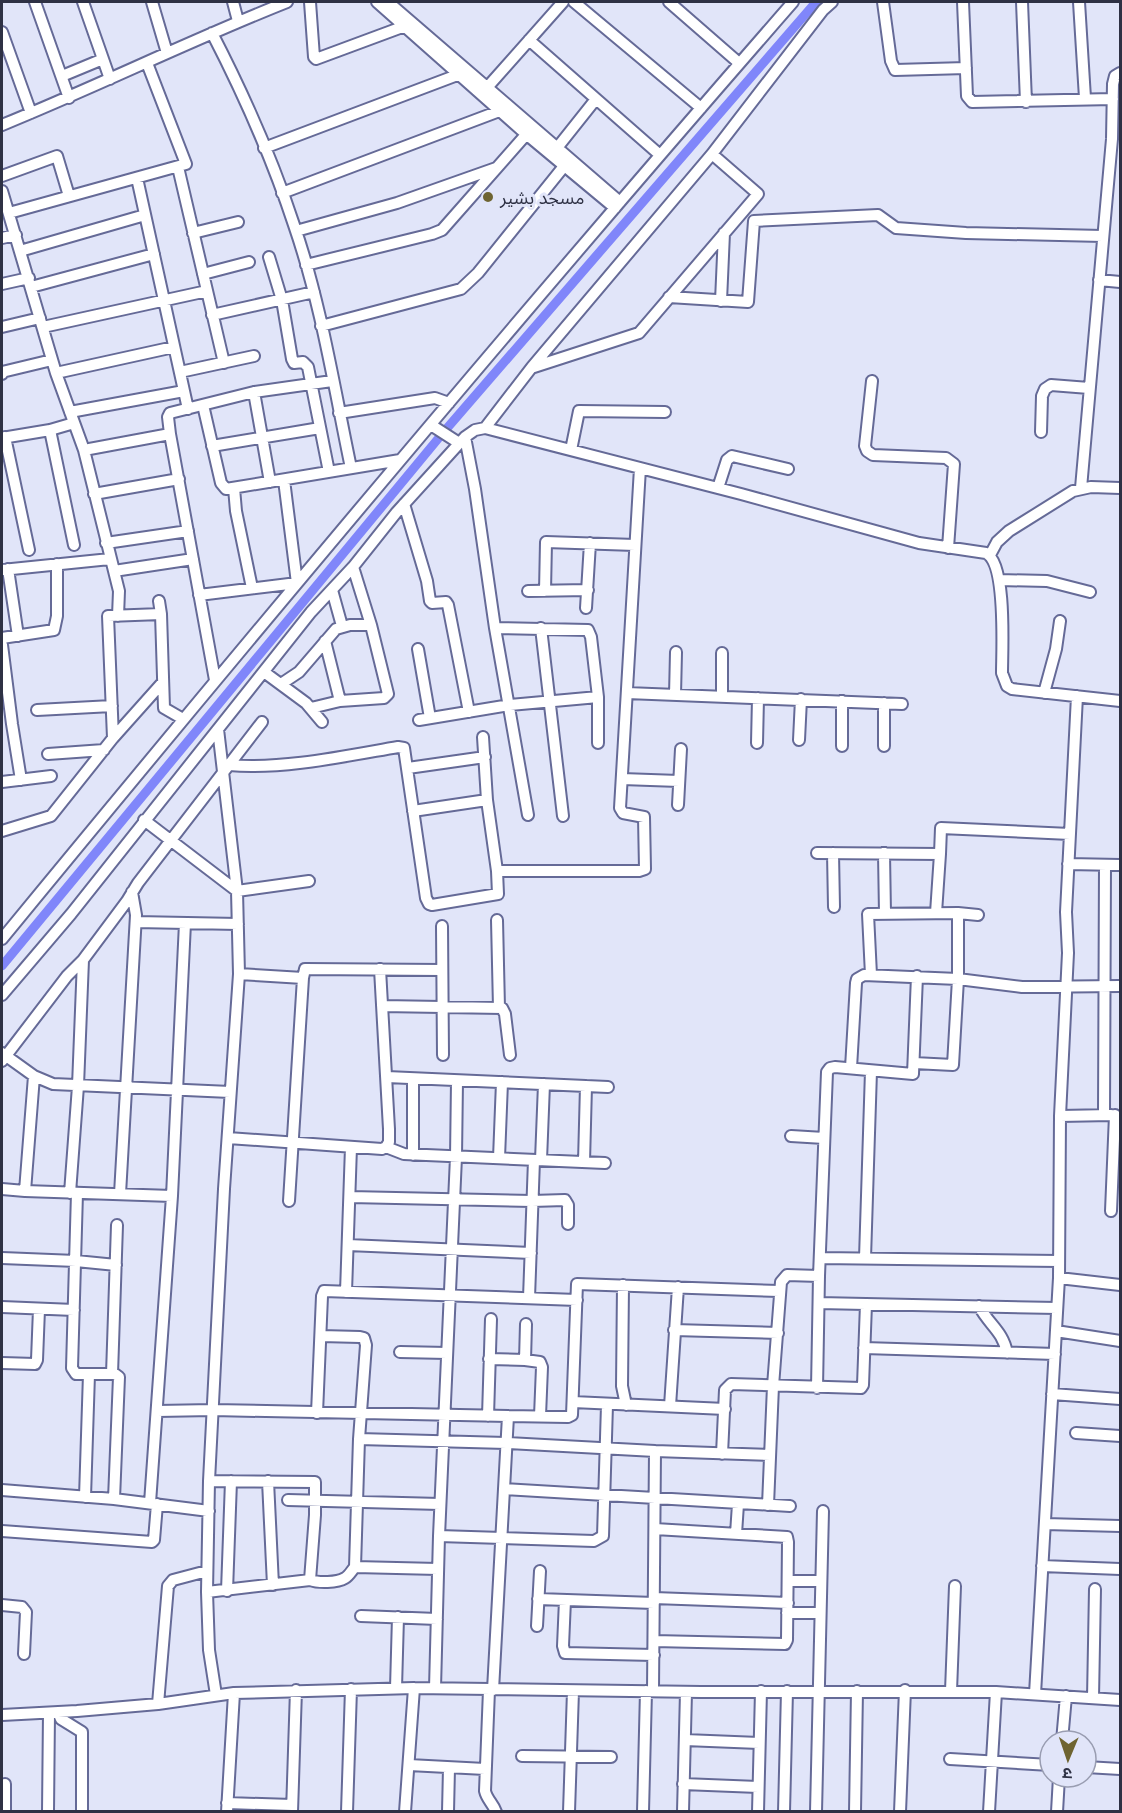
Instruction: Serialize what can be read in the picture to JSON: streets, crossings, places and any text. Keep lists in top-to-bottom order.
{
  "places": ["مسجد بشیر"],
  "north": "bottom"
}
